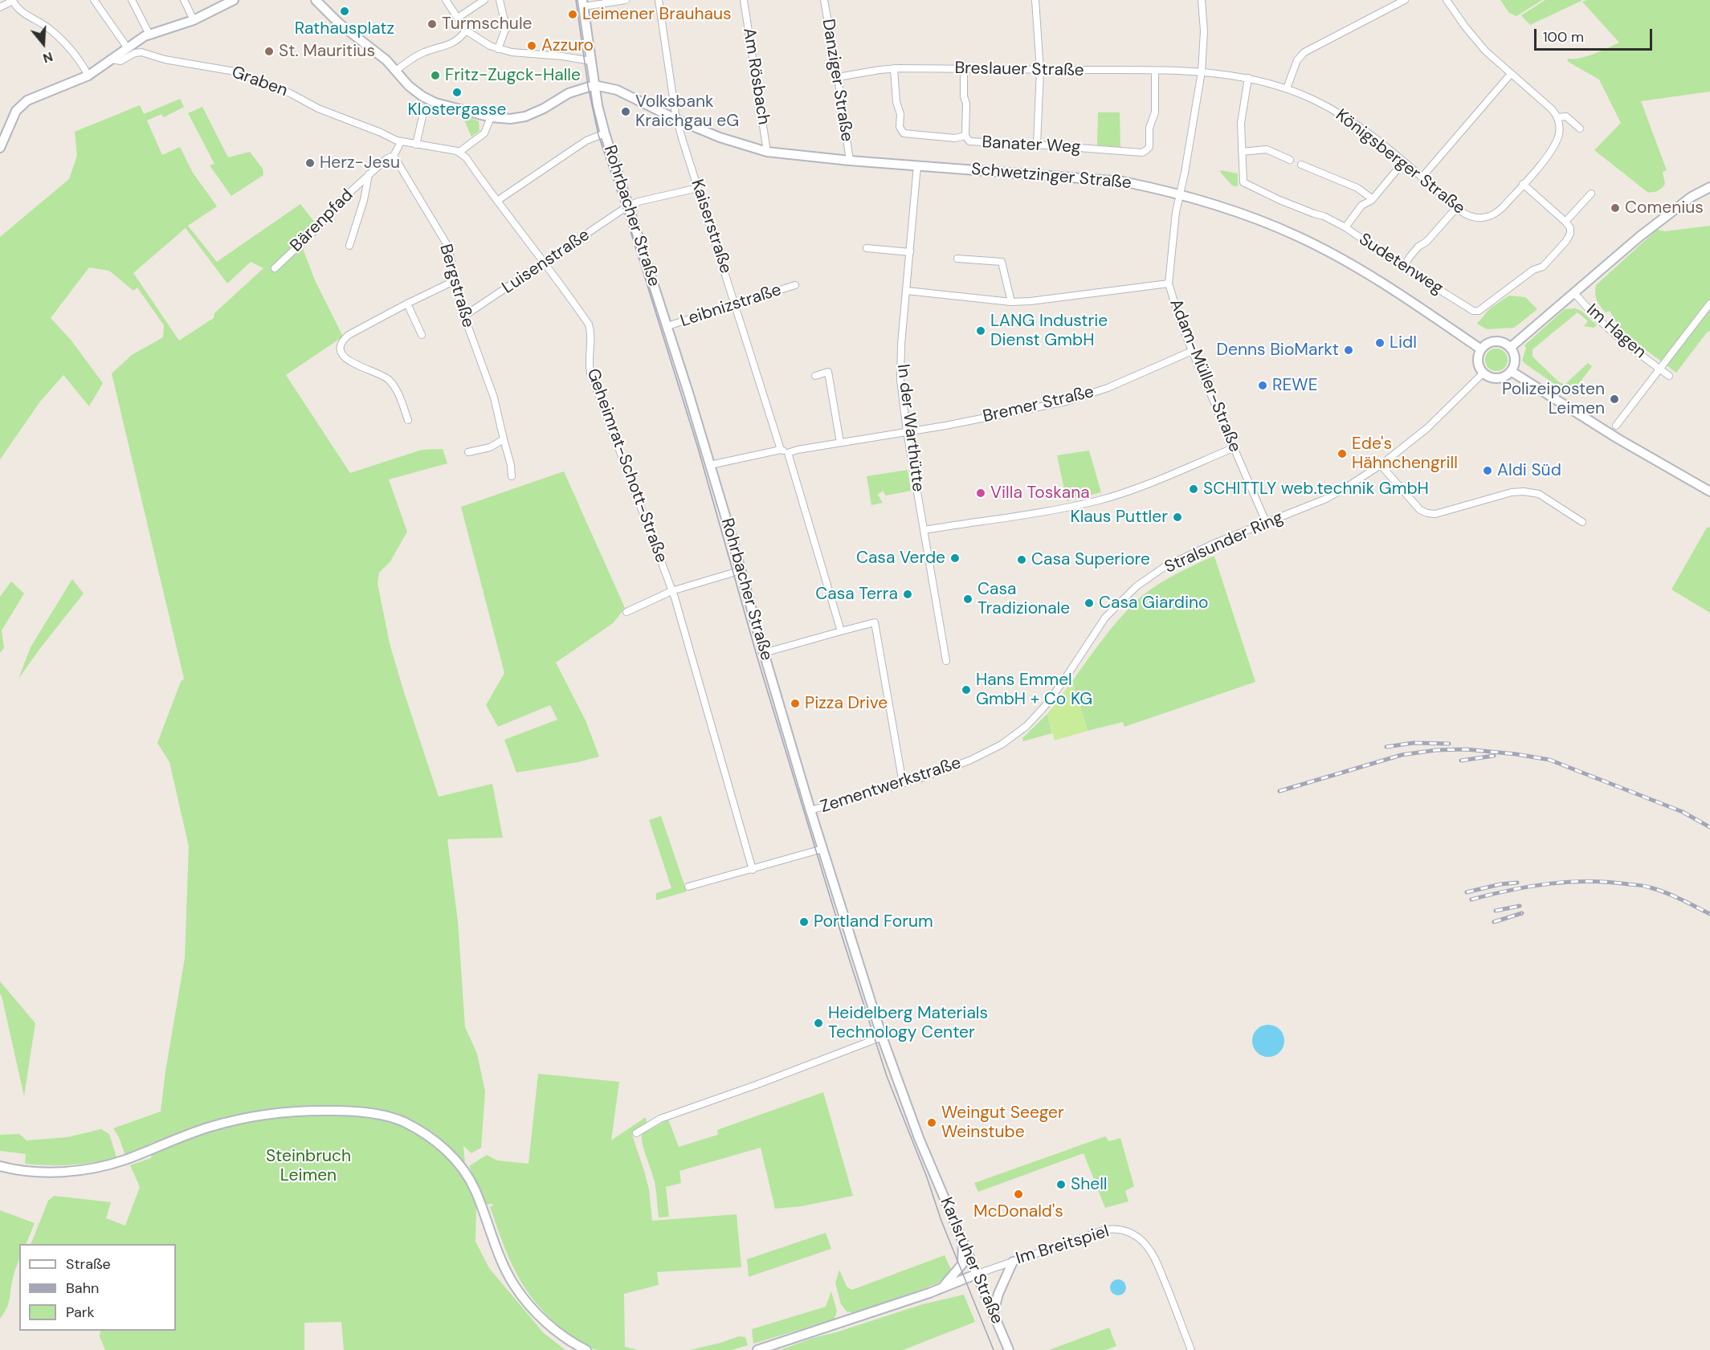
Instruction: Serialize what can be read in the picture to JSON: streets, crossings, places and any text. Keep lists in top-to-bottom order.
{
  "streets": {
    "main road": ["Schwetzinger Straße", "Rohrbacher Straße", "Karlsruher Straße"],
    "street": [
      "Breslauer Straße",
      "Am Rösbach",
      "Danziger Straße",
      "Graben",
      "Banater Weg",
      "Königsberger Straße",
      "Bärenpfad",
      "Kaiserstraße",
      "Luisenstraße",
      "Sudetenweg",
      "Bergstraße",
      "Leibnizstraße",
      "Im Hagen",
      "Adam-Müller-Straße",
      "Bremer Straße",
      "In der Warthütte",
      "Geheimrat-Schott-Straße",
      "Stralsunder Ring",
      "Zementwerkstraße",
      "Im Breitspiel"
    ]
  },
  "crossings": [
    ["Breslauer Straße", "Danziger Straße"],
    ["Breslauer Straße", "Banater Weg"],
    ["Breslauer Straße", "Königsberger Straße"],
    ["Breslauer Straße", "Adam-Müller-Straße"],
    ["Am Rösbach", "Schwetzinger Straße"],
    ["Danziger Straße", "Schwetzinger Straße"],
    ["Königsberger Straße", "Sudetenweg"],
    ["Königsberger Straße", "Adam-Müller-Straße"],
    ["Schwetzinger Straße", "Rohrbacher Straße"],
    ["Schwetzinger Straße", "Kaiserstraße"],
    ["Schwetzinger Straße", "Adam-Müller-Straße"],
    ["Schwetzinger Straße", "In der Warthütte"],
    ["Schwetzinger Straße", "Stralsunder Ring"],
    ["Rohrbacher Straße", "Luisenstraße"],
    ["Rohrbacher Straße", "Leibnizstraße"],
    ["Rohrbacher Straße", "Zementwerkstraße"],
    ["Rohrbacher Straße", "Karlsruher Straße"],
    ["Bärenpfad", "Bergstraße"],
    ["Kaiserstraße", "Luisenstraße"],
    ["Kaiserstraße", "Leibnizstraße"],
    ["Luisenstraße", "Bergstraße"],
    ["Luisenstraße", "Geheimrat-Schott-Straße"],
    ["Adam-Müller-Straße", "Bremer Straße"],
    ["Adam-Müller-Straße", "Stralsunder Ring"],
    ["Bremer Straße", "In der Warthütte"],
    ["Stralsunder Ring", "Zementwerkstraße"],
    ["Im Breitspiel", "Karlsruher Straße"]
  ],
  "parks": ["Steinbruch Leimen"],
  "places": [
    "Rathausplatz",
    "Leimener Brauhaus",
    "Turmschule",
    "Azzuro",
    "St. Mauritius",
    "Fritz-Zugck-Halle",
    "Klostergasse",
    "Volksbank Kraichgau eG",
    "Herz-Jesu",
    "Comenius",
    "LANG Industrie Dienst GmbH",
    "Lidl",
    "Denns BioMarkt",
    "REWE",
    "Polizeiposten Leimen",
    "Ede's Hähnchengrill",
    "Aldi Süd",
    "SCHITTLY web.technik GmbH",
    "Villa Toskana",
    "Klaus Puttler",
    "Casa Verde",
    "Casa Superiore",
    "Casa Terra",
    "Casa Tradizionale",
    "Casa Giardino",
    "Hans Emmel GmbH + Co KG",
    "Pizza Drive",
    "Portland Forum",
    "Heidelberg Materials Technology Center",
    "Weingut Seeger Weinstube",
    "Shell",
    "McDonald's"
  ],
  "legend": ["Straße", "Bahn", "Park"],
  "scale_bar": "100 m",
  "north": "bottom"
}
